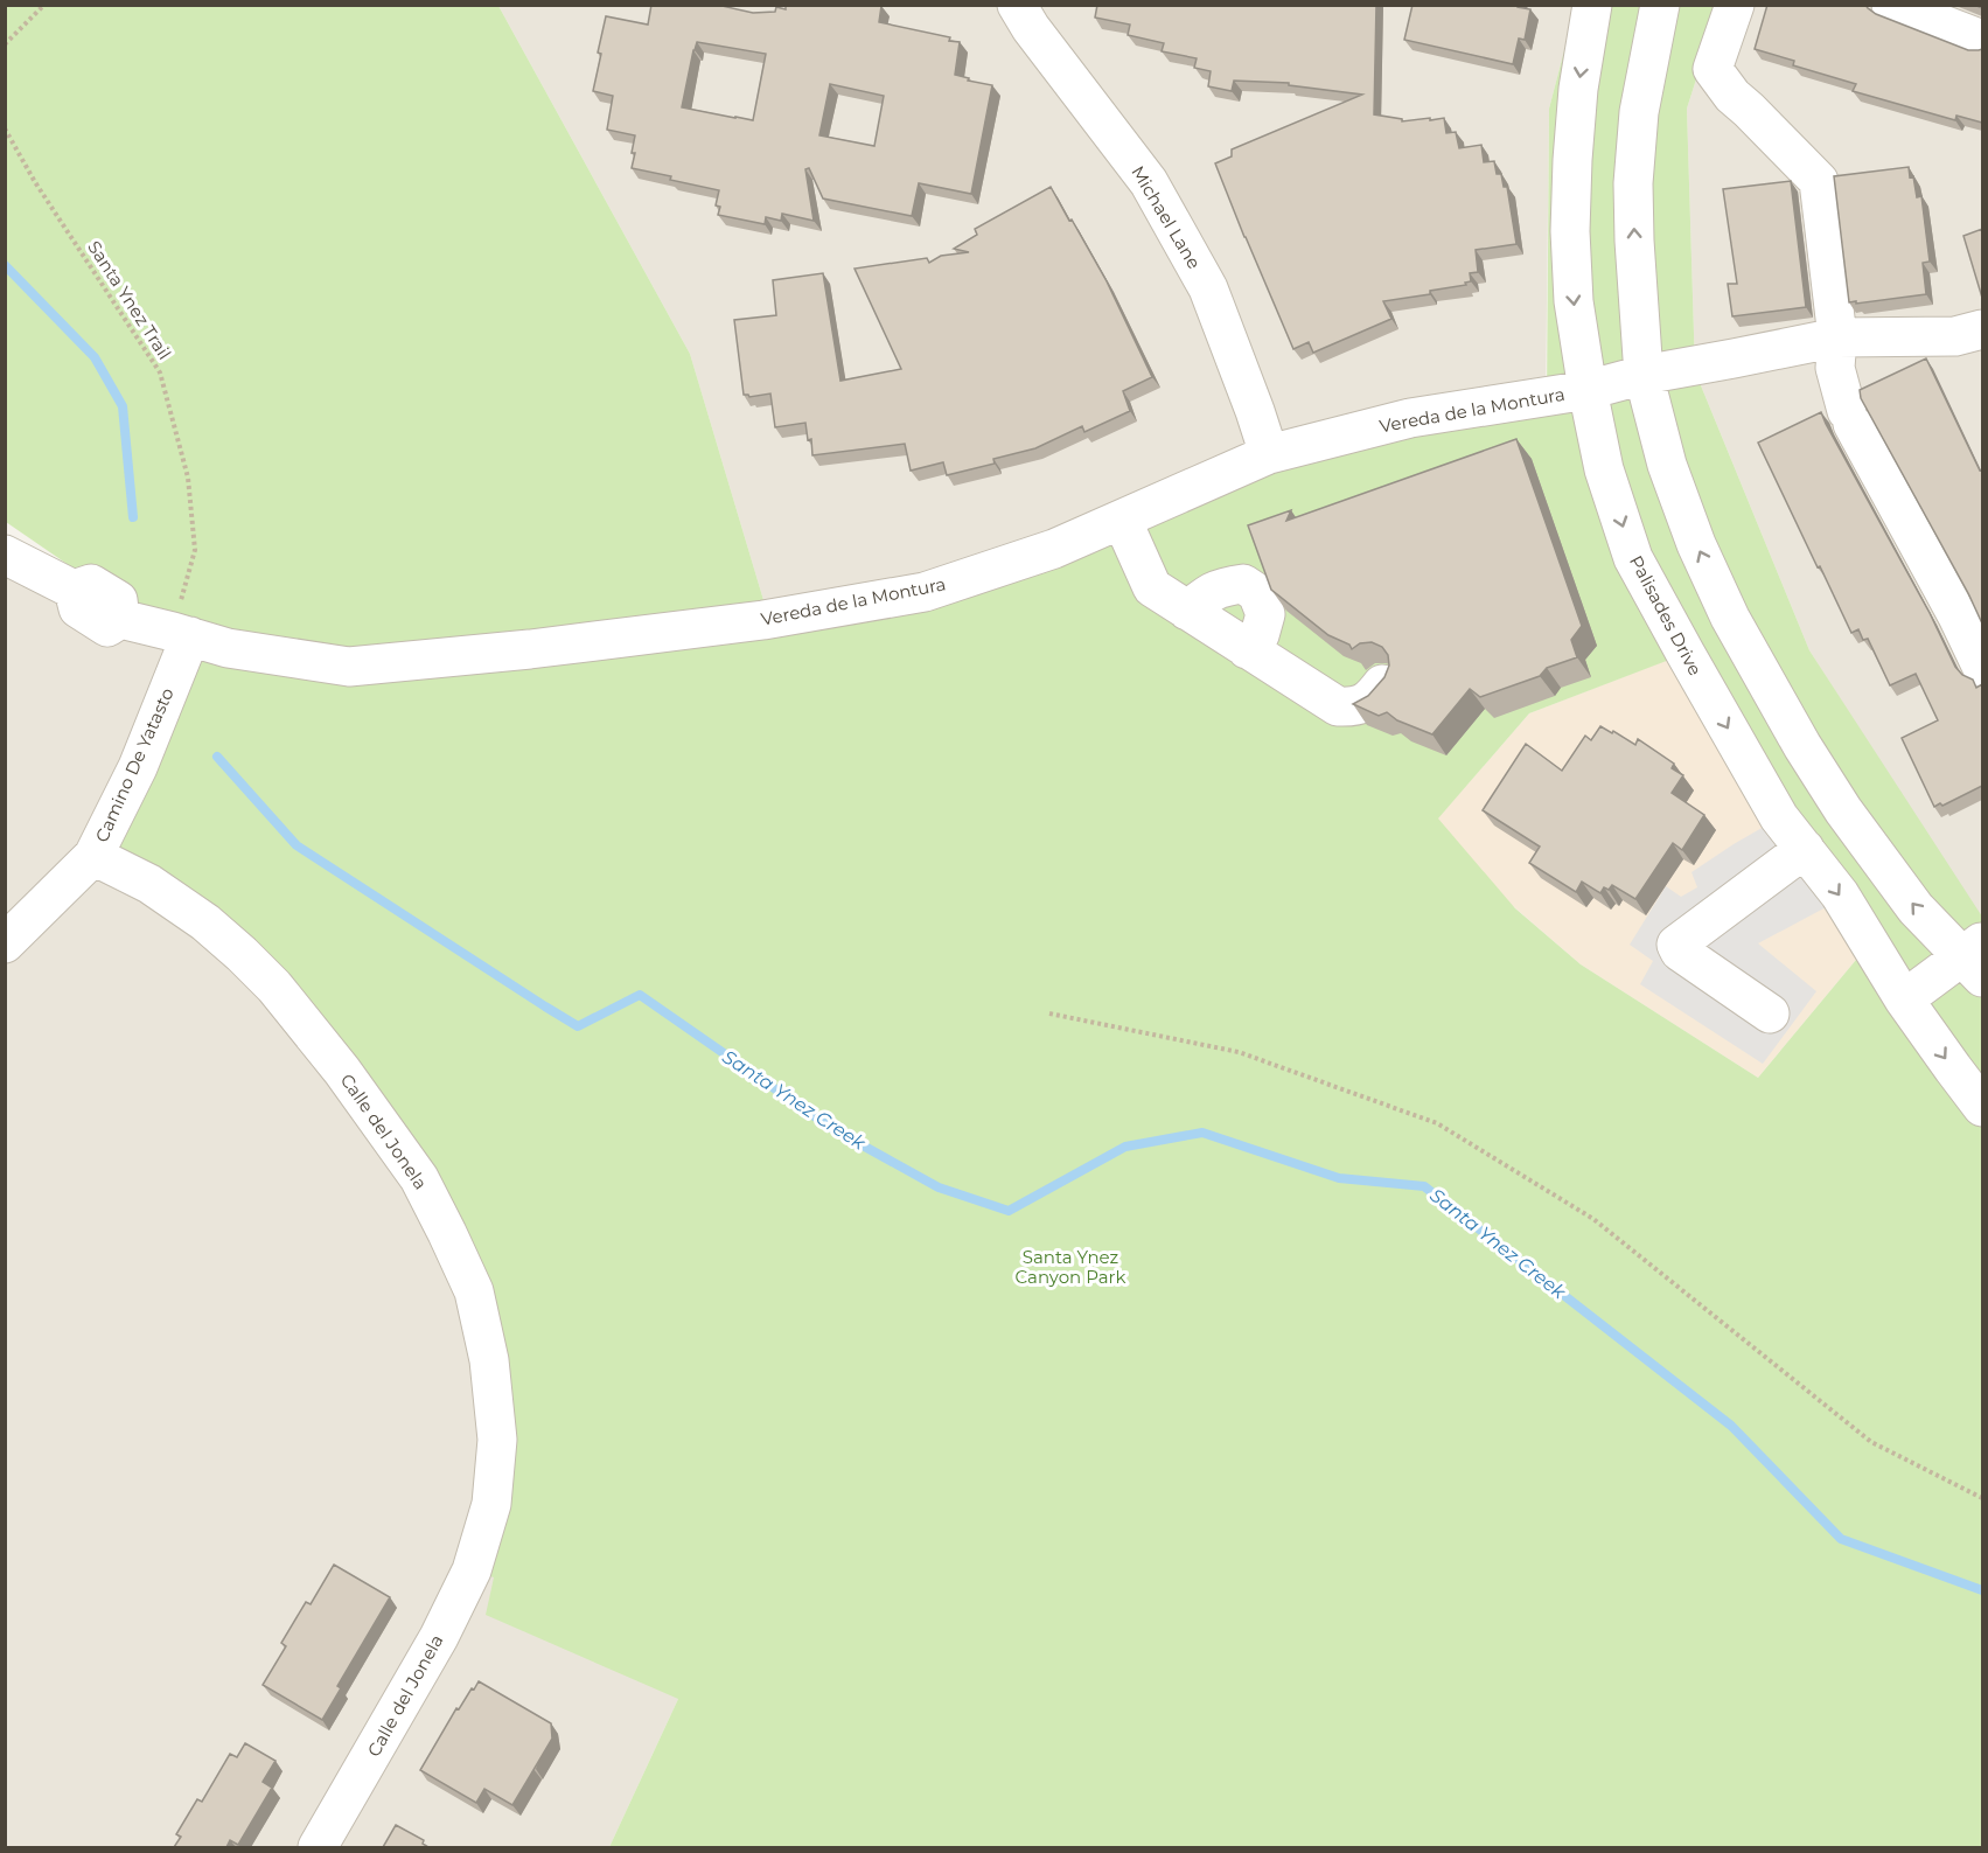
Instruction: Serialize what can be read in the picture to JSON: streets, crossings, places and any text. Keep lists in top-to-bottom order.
{
  "streets": {
    "street": [
      "Michael Lane",
      "Vereda de la Montura",
      "Palisades Drive",
      "Camino De Yatasto",
      "Calle del Jonela"
    ],
    "path": ["Santa Ynez Trail"]
  },
  "crossings": [
    ["Michael Lane", "Vereda de la Montura"],
    ["Vereda de la Montura", "Palisades Drive"],
    ["Vereda de la Montura", "Camino De Yatasto"],
    ["Camino De Yatasto", "Calle del Jonela"]
  ],
  "water": ["Santa Ynez Creek"],
  "parks": ["Santa Ynez Canyon Park"]
}
